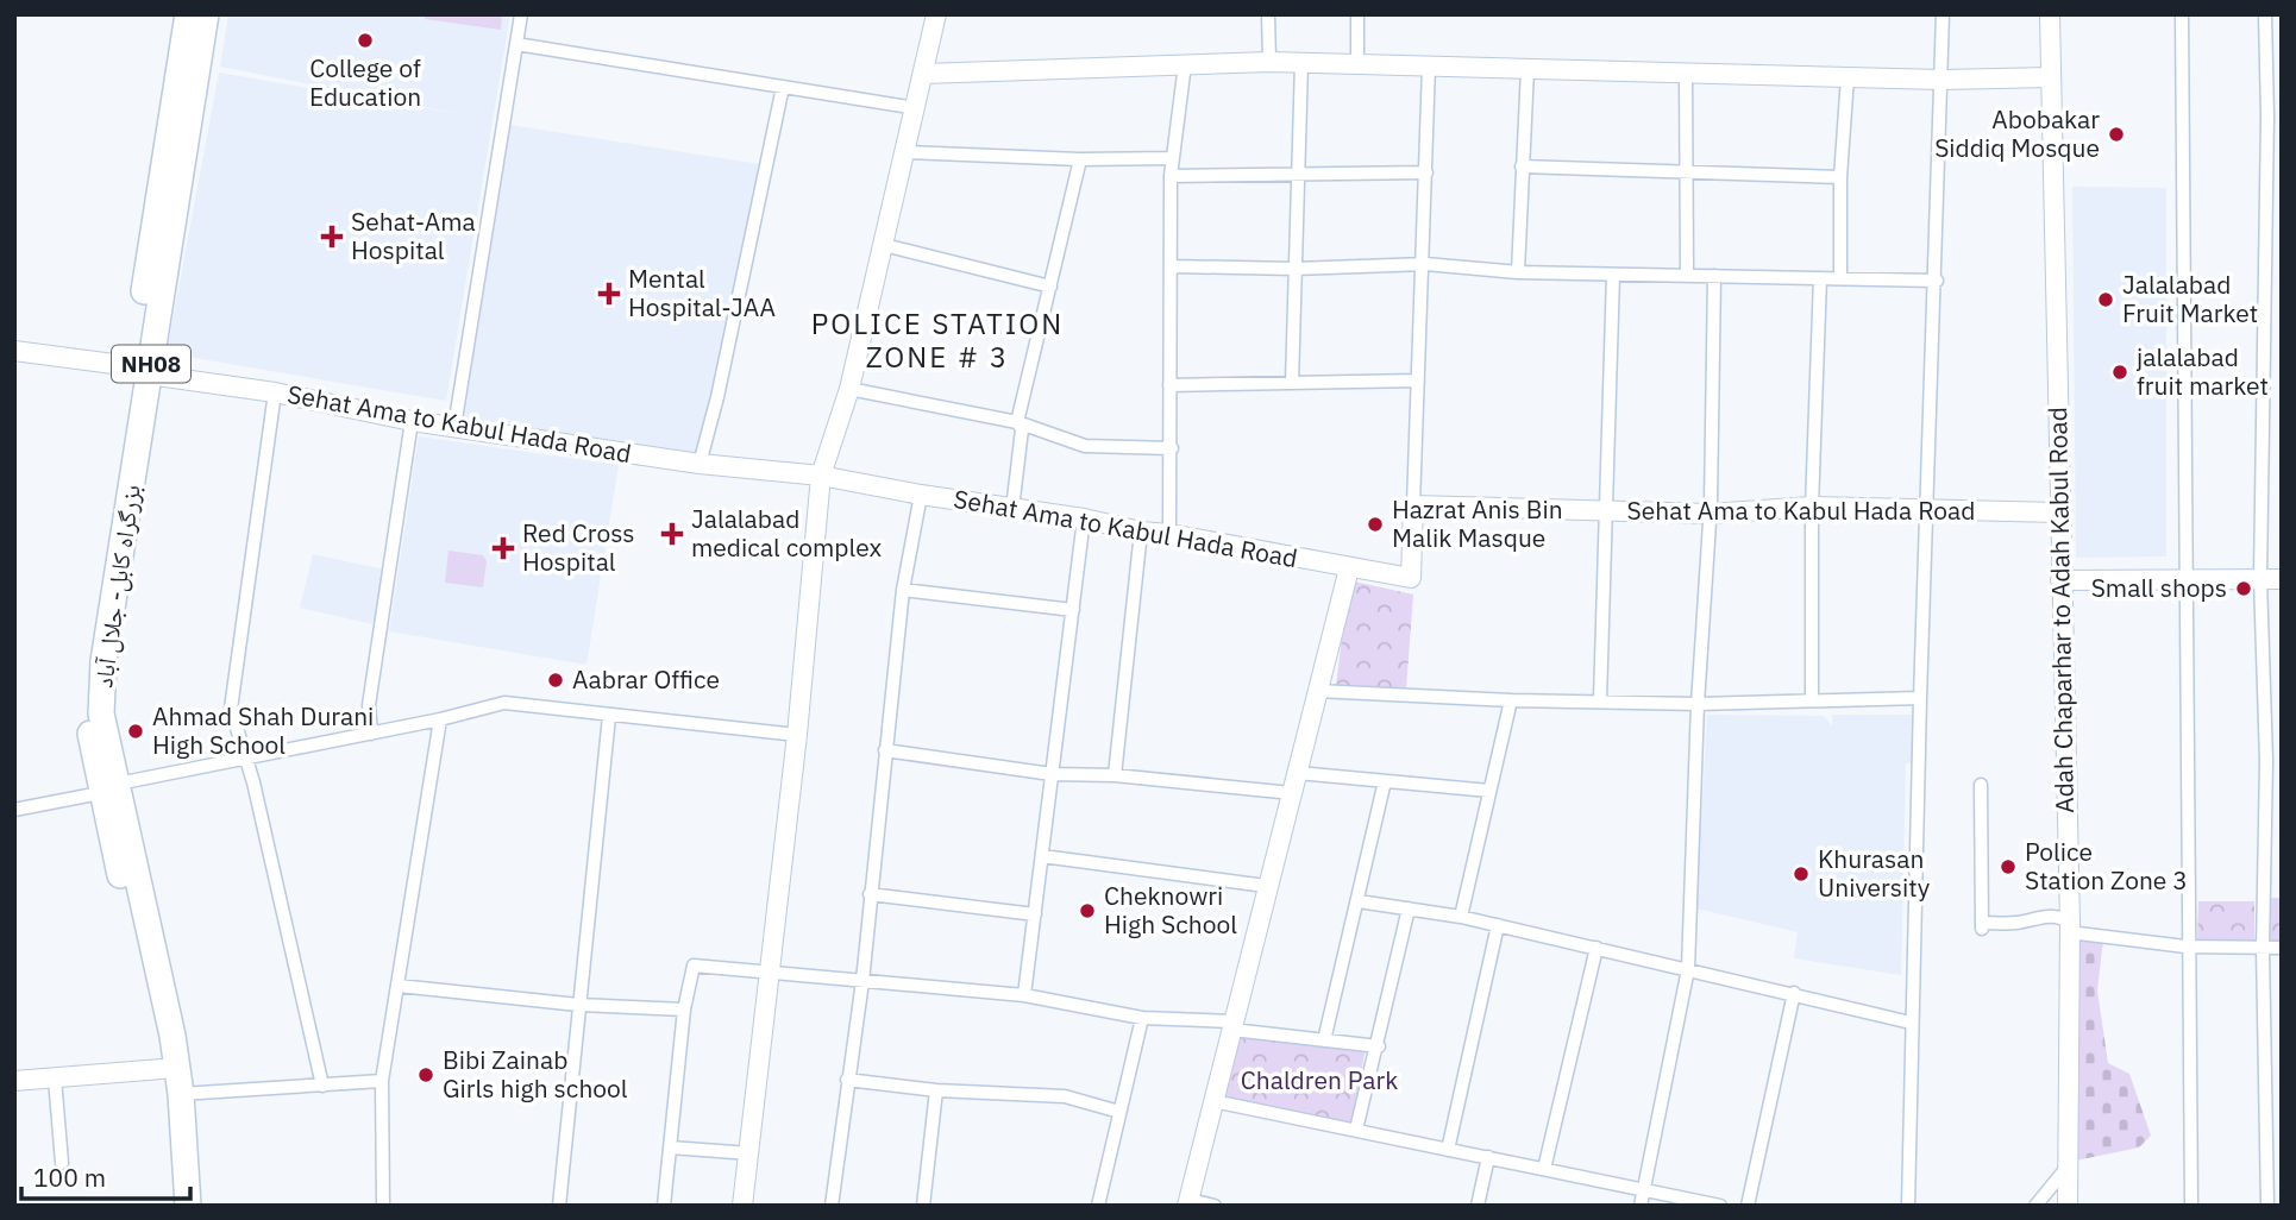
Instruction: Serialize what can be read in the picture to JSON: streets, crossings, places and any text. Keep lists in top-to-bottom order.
{
  "streets": {
    "highway": ["NH08", "بزرگراه کابل- جلال آباد"],
    "main road": ["Sehat Ama to Kabul Hada Road", "Adah Chaparhar to Adah Kabul Road"]
  },
  "crossings": [
    ["Sehat Ama to Kabul Hada Road", "بزرگراه کابل- جلال آباد"],
    ["Sehat Ama to Kabul Hada Road", "Adah Chaparhar to Adah Kabul Road"]
  ],
  "districts": ["POLICE STATION ZONE # 3"],
  "parks": ["Chaldren Park"],
  "places": {
    "other": [
      "College of Education",
      "Abobakar Siddiq Mosque",
      "Jalalabad Fruit Market",
      "jalalabad fruit market",
      "Hazrat Anis Bin Malik Masque",
      "Small shops",
      "Aabrar Office",
      "Ahmad Shah Durani High School",
      "Police Station Zone 3",
      "Khurasan University",
      "Cheknowri High School",
      "Bibi Zainab Girls high school"
    ],
    "health": [
      "Sehat-Ama Hospital",
      "Mental Hospital-JAA",
      "Jalalabad medical complex",
      "Red Cross Hospital"
    ]
  },
  "scale_bar": "100 m"
}
